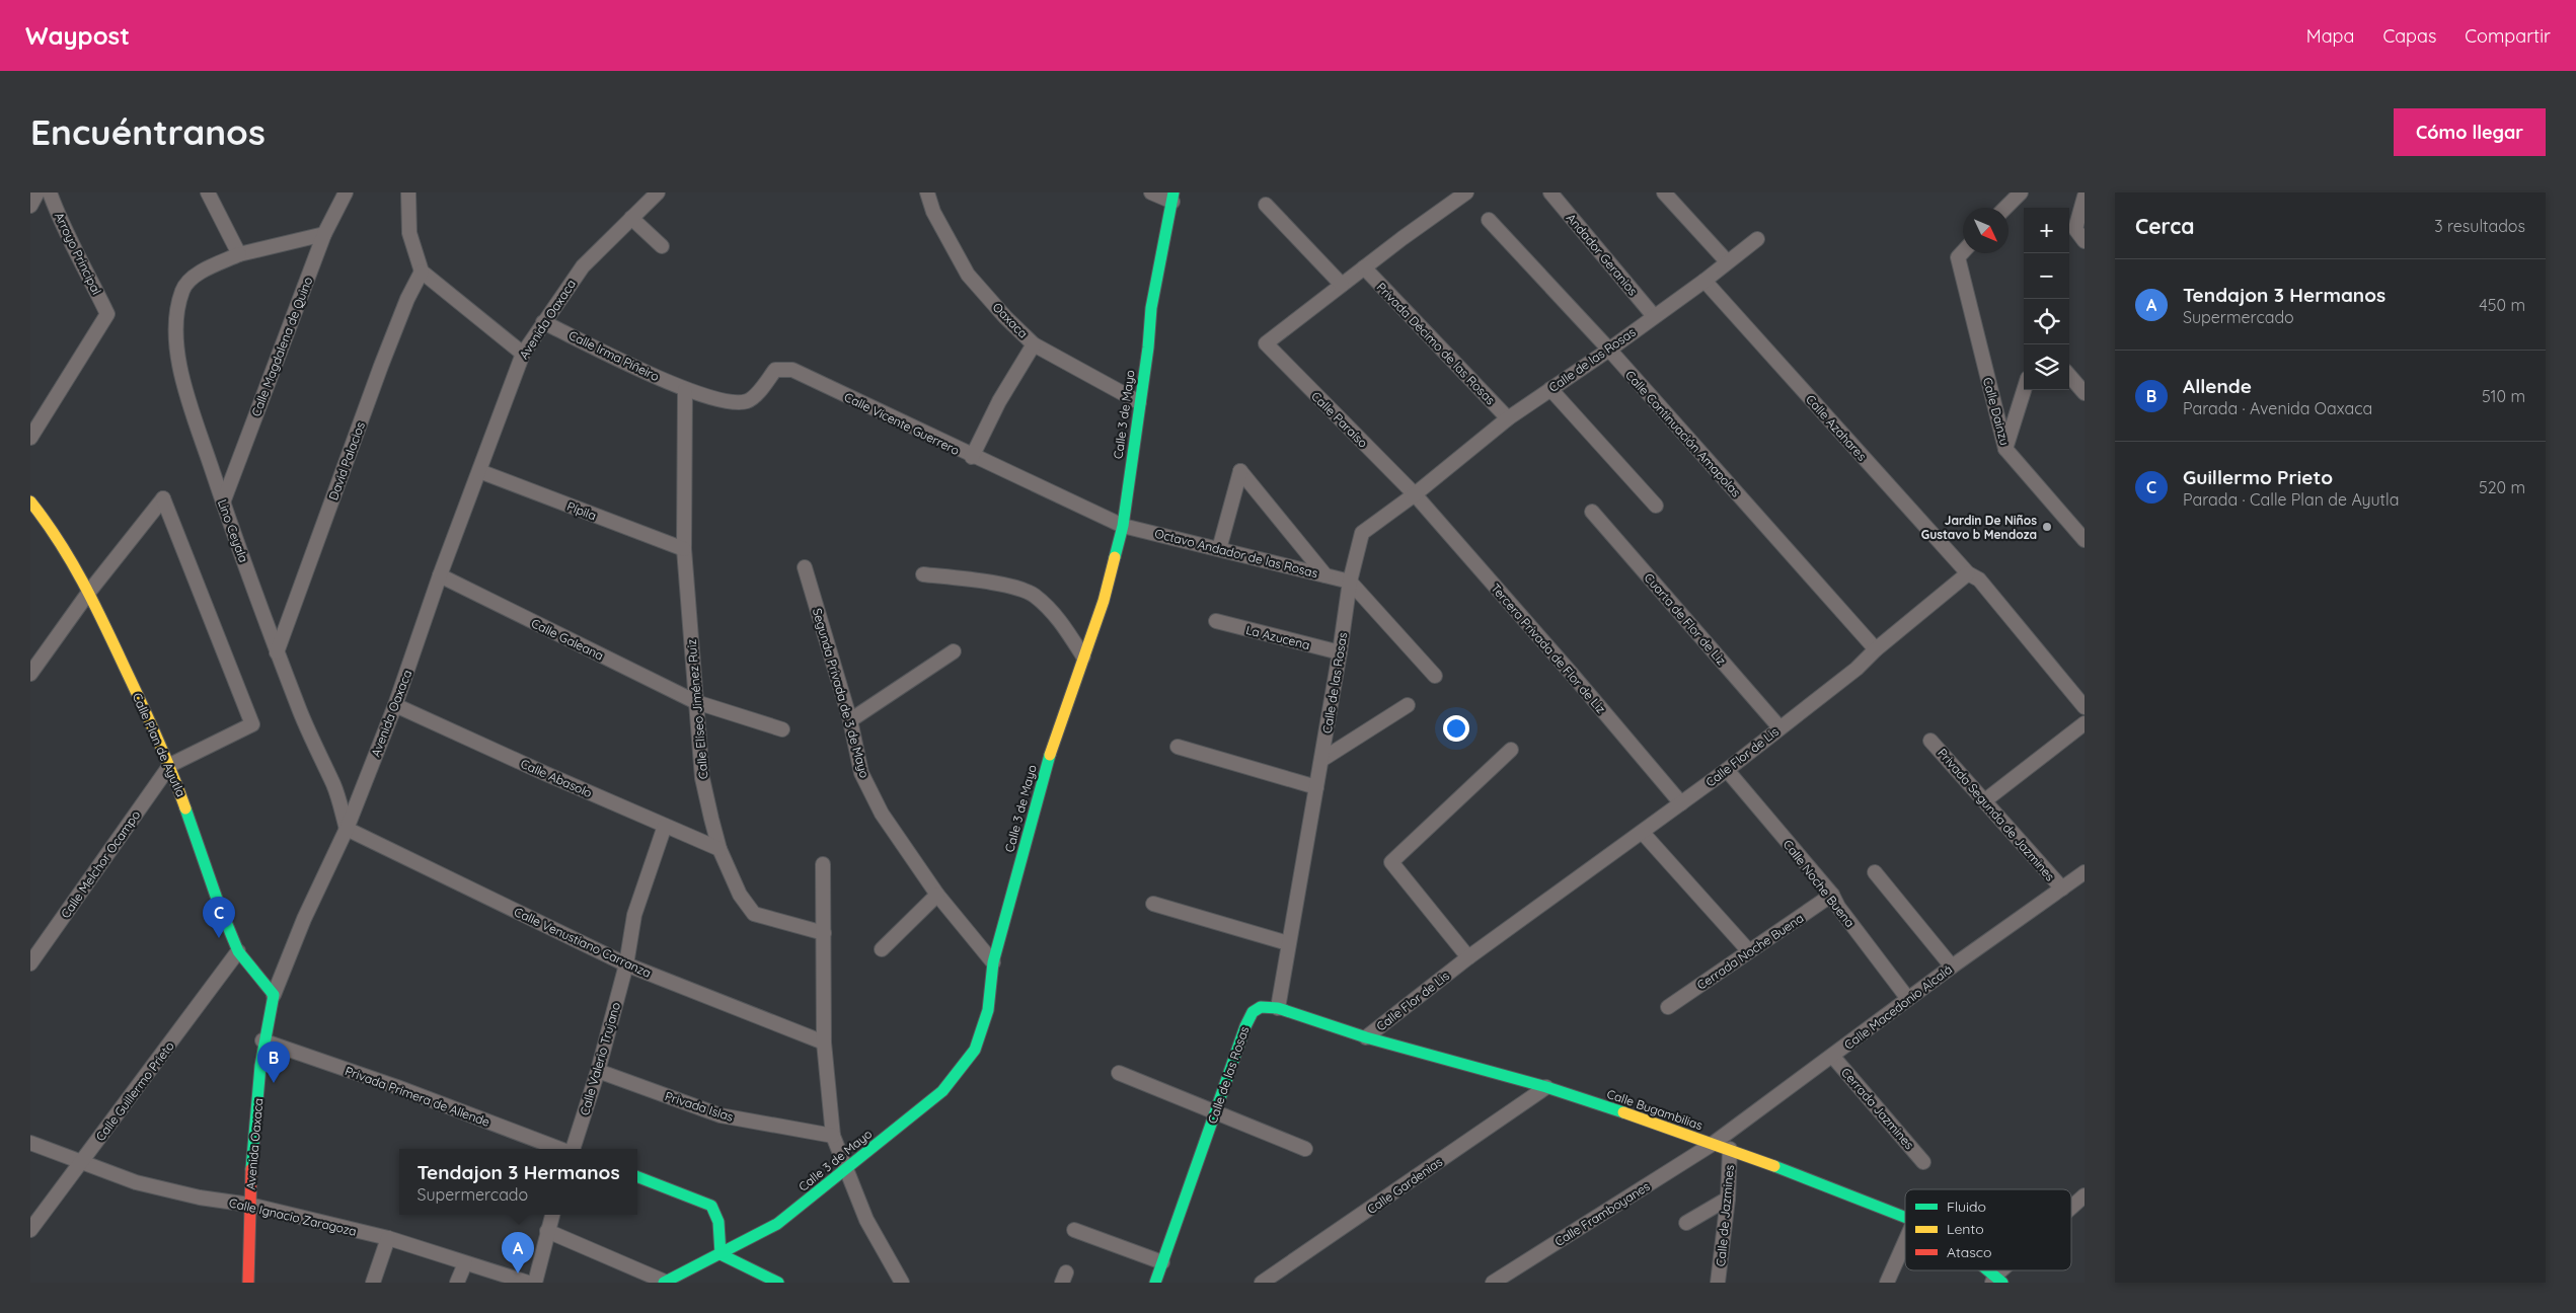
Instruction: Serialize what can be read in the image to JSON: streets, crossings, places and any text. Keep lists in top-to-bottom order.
{
  "streets": {
    "street": [
      "Arroyo Principal",
      "Andador Geranios",
      "Avenida Oaxaca",
      "Oaxaca",
      "Privada Décimo de las Rosas",
      "Calle Magdalena de Quino",
      "Calle Irma Piñeiro",
      "Calle de las Rosas",
      "Calle Dainzu",
      "Calle 3 de Mayo",
      "Calle Paraíso",
      "Calle Vicente Guerrero",
      "Calle Azahares",
      "Calle Continuación Amapolas",
      "David Palacios",
      "Pípila",
      "Lino Ceyala",
      "Octavo Andador de las Rosas",
      "Cuarta de Flor de Liz",
      "La Azucena",
      "Calle Galeana",
      "Tercera Privada de Flor de Liz",
      "Segunda Privada de 3 de Mayo",
      "Calle Elíseo Jiménez Ruiz",
      "Calle Plan de Ayutla",
      "Calle Flor de Lis",
      "Calle Abasolo",
      "Privada Segunda de Jazmines",
      "Calle Melchor Ocampo",
      "Calle Noche Buena",
      "Calle Venustiano Carranza",
      "Cerrada Noche Buena",
      "Calle Macedonio Alcalá",
      "Calle Valerio Trujano",
      "Calle Guillermo Prieto",
      "Privada Primera de Allende",
      "Privada Islas",
      "Cerrada Jazmines",
      "Calle Bugambilias",
      "Calle Gardenias",
      "Calle Framboyanes",
      "Calle de Jazmines",
      "Calle Ignacio Zaragoza"
    ]
  },
  "crossings": [
    ["Andador Geranios", "Calle de las Rosas"],
    ["Avenida Oaxaca", "Calle Irma Piñeiro"],
    ["Avenida Oaxaca", "Pípila"],
    ["Avenida Oaxaca", "Lino Ceyala"],
    ["Avenida Oaxaca", "Calle Galeana"],
    ["Avenida Oaxaca", "Calle Plan de Ayutla"],
    ["Avenida Oaxaca", "Calle Abasolo"],
    ["Avenida Oaxaca", "Calle Venustiano Carranza"],
    ["Avenida Oaxaca", "Privada Primera de Allende"],
    ["Avenida Oaxaca", "Calle Ignacio Zaragoza"],
    ["Oaxaca", "Calle 3 de Mayo"],
    ["Privada Décimo de las Rosas", "Calle de las Rosas"],
    ["Calle Magdalena de Quino", "Lino Ceyala"],
    ["Calle Irma Piñeiro", "Calle Vicente Guerrero"],
    ["Calle Irma Piñeiro", "Calle Elíseo Jiménez Ruiz"],
    ["Calle de las Rosas", "Calle Paraíso"],
    ["Calle de las Rosas", "Calle Azahares"],
    ["Calle de las Rosas", "Calle Continuación Amapolas"],
    ["Calle de las Rosas", "Octavo Andador de las Rosas"],
    ["Calle de las Rosas", "La Azucena"],
    ["Calle de las Rosas", "Tercera Privada de Flor de Liz"],
    ["Calle de las Rosas", "Calle Bugambilias"],
    ["Calle 3 de Mayo", "Calle Vicente Guerrero"],
    ["Calle 3 de Mayo", "Octavo Andador de las Rosas"],
    ["Calle 3 de Mayo", "Segunda Privada de 3 de Mayo"],
    ["Calle Paraíso", "Tercera Privada de Flor de Liz"],
    ["Calle Vicente Guerrero", "Octavo Andador de las Rosas"],
    ["Calle Vicente Guerrero", "Calle Elíseo Jiménez Ruiz"],
    ["Calle Azahares", "Calle Flor de Lis"],
    ["Calle Continuación Amapolas", "Calle Flor de Lis"],
    ["David Palacios", "Lino Ceyala"],
    ["Pípila", "Calle Elíseo Jiménez Ruiz"],
    ["Lino Ceyala", "Calle Venustiano Carranza"],
    ["Cuarta de Flor de Liz", "Calle Flor de Lis"],
    ["Calle Galeana", "Calle Elíseo Jiménez Ruiz"],
    ["Tercera Privada de Flor de Liz", "Calle Flor de Lis"],
    ["Calle Elíseo Jiménez Ruiz", "Calle Abasolo"],
    ["Calle Plan de Ayutla", "Calle Melchor Ocampo"],
    ["Calle Plan de Ayutla", "Calle Guillermo Prieto"],
    ["Calle Flor de Lis", "Calle Noche Buena"],
    ["Calle Flor de Lis", "Calle Bugambilias"],
    ["Calle Abasolo", "Calle Valerio Trujano"],
    ["Privada Segunda de Jazmines", "Calle Macedonio Alcalá"],
    ["Calle Noche Buena", "Cerrada Noche Buena"],
    ["Calle Noche Buena", "Calle Macedonio Alcalá"],
    ["Calle Venustiano Carranza", "Calle Valerio Trujano"],
    ["Calle Macedonio Alcalá", "Cerrada Jazmines"],
    ["Calle Macedonio Alcalá", "Calle Bugambilias"],
    ["Calle Macedonio Alcalá", "Calle Framboyanes"],
    ["Calle Valerio Trujano", "Privada Islas"],
    ["Calle Guillermo Prieto", "Calle Ignacio Zaragoza"],
    ["Calle Bugambilias", "Calle Gardenias"],
    ["Calle Bugambilias", "Calle Framboyanes"],
    ["Calle Bugambilias", "Calle de Jazmines"]
  ],
  "places": ["Jardin De Niños Gustavo b Mendoza"],
  "legend": ["Fluido", "Lento", "Atasco"],
  "north": "bottom right",
  "page": {
    "header": "Waypost",
    "nav": ["Mapa", "Capas", "Compartir"],
    "buttons": "Cómo llegar",
    "title": "Encuéntranos",
    "heading": ["Cerca", "3 resultados"],
    "map_buttons": ["+", "−"],
    "list": [
      {
        "mark": "A",
        "name": "Tendajon 3 Hermanos",
        "note": "Supermercado",
        "value": "450 m"
      },
      {
        "mark": "B",
        "name": "Allende",
        "note": "Parada · Avenida Oaxaca",
        "value": "510 m"
      },
      {
        "mark": "C",
        "name": "Guillermo Prieto",
        "note": "Parada · Calle Plan de Ayutla",
        "value": "520 m"
      }
    ],
    "pins": ["C", "B", "A"],
    "popup": ["Tendajon 3 Hermanos", "Supermercado"]
  }
}
